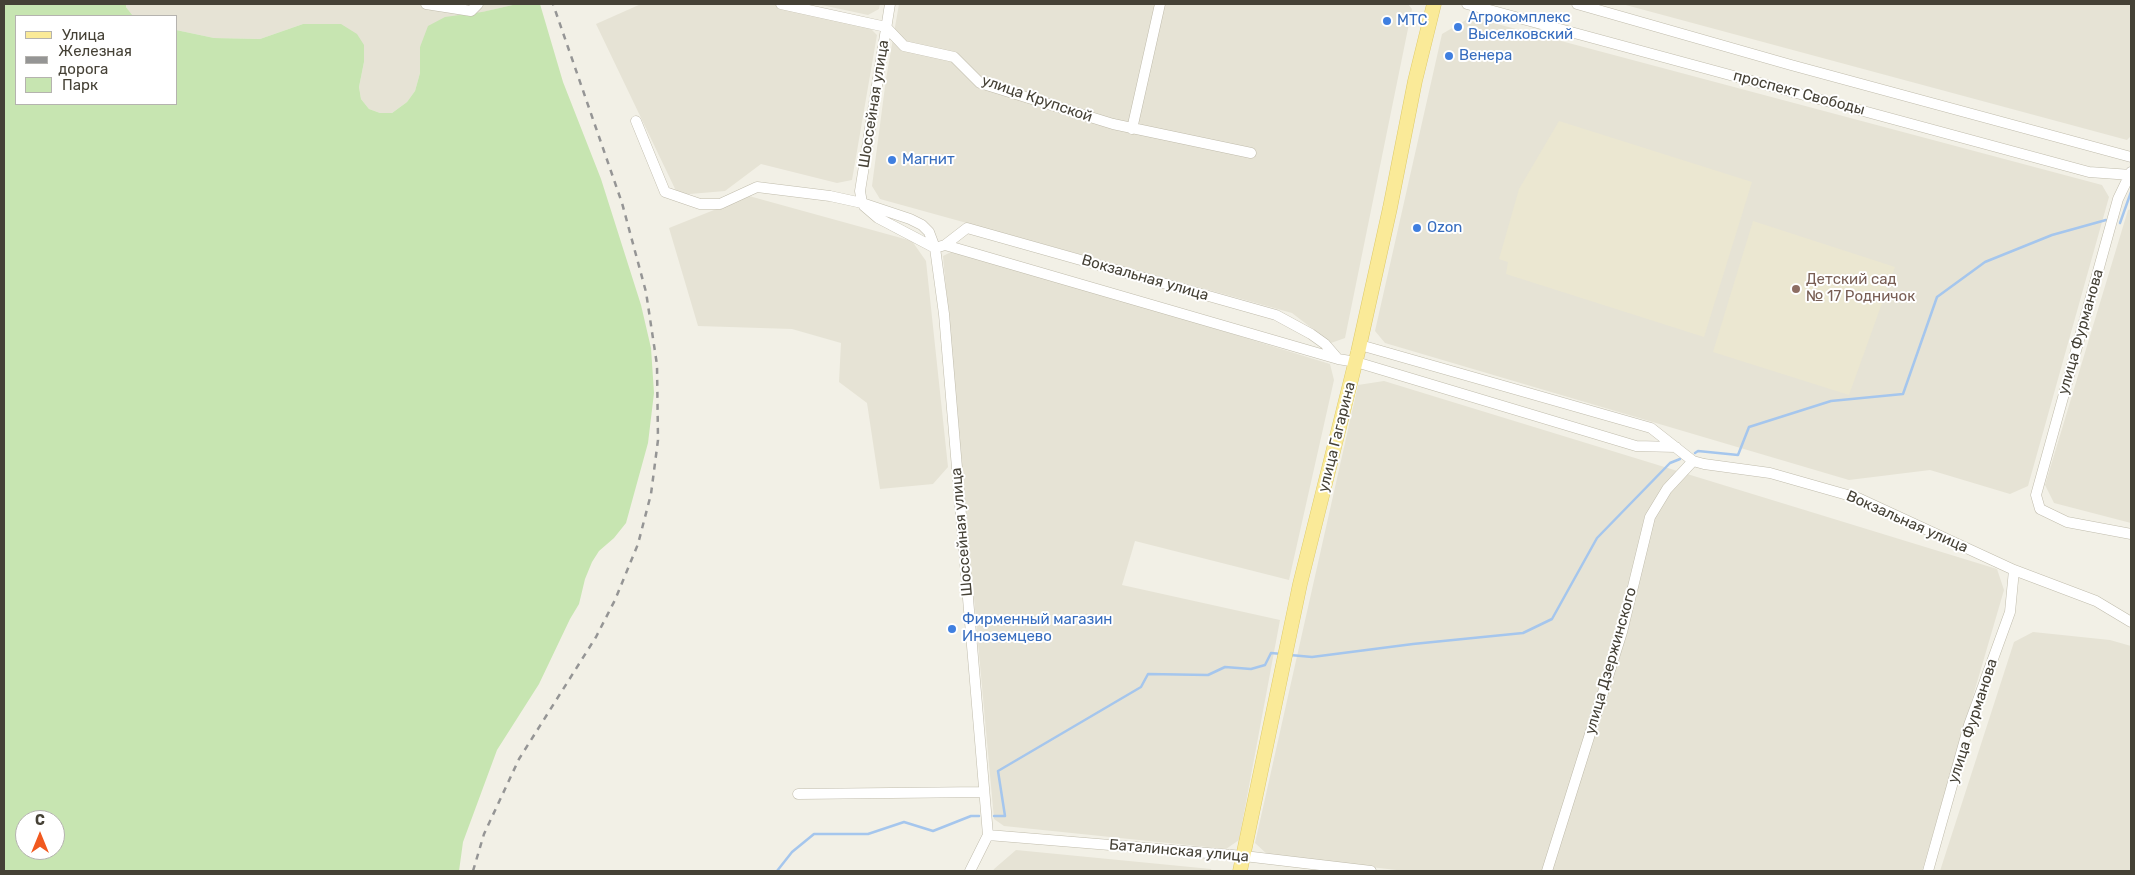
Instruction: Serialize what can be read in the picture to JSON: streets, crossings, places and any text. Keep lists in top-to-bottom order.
{
  "streets": {
    "main road": ["улица Гагарина"],
    "street": [
      "проспект Свободы",
      "улица Крупской",
      "Шоссейная улица",
      "Вокзальная улица",
      "улица Фурманова",
      "улица Дзержинского",
      "Баталинская улица"
    ]
  },
  "crossings": [
    ["проспект Свободы", "улица Фурманова"],
    ["улица Крупской", "Шоссейная улица"],
    ["Шоссейная улица", "Вокзальная улица"],
    ["Шоссейная улица", "Баталинская улица"],
    ["Вокзальная улица", "улица Фурманова"],
    ["Вокзальная улица", "улица Гагарина"],
    ["Вокзальная улица", "улица Дзержинского"],
    ["улица Гагарина", "Баталинская улица"]
  ],
  "places": [
    "МТС",
    "Агрокомплекс Выселковский",
    "Венера",
    "Магнит",
    "Ozon",
    "Детский сад № 17 Родничок",
    "Фирменный магазин Иноземцево"
  ],
  "legend": ["Улица", "Железная дорога", "Парк"],
  "north": "top"
}
